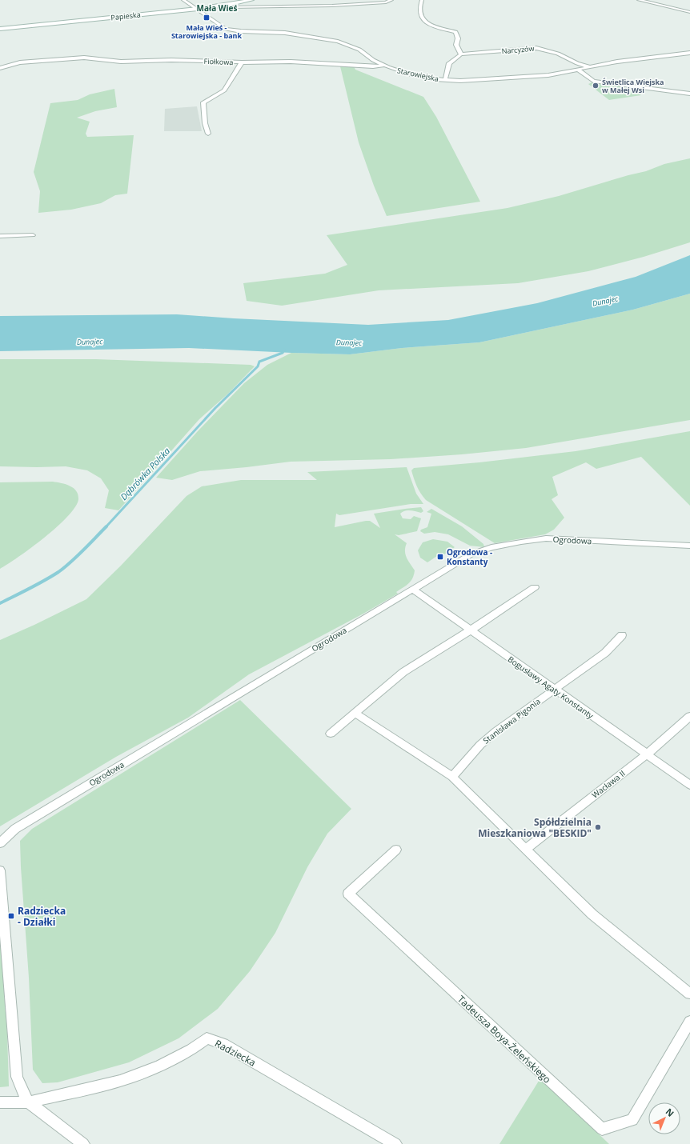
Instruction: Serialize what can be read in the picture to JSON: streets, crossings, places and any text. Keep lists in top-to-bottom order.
{
  "streets": {
    "street": [
      "Papieska",
      "Narcyzów",
      "Fiołkowa",
      "Starowiejska",
      "Ogrodowa",
      "Bogusławy Agaty Konstanty",
      "Stanisława Pigonia",
      "Wacława II",
      "Tadeusza Boya-Żeleńskiego",
      "Radziecka"
    ]
  },
  "crossings": [
    ["Papieska", "Starowiejska"],
    ["Narcyzów", "Starowiejska"],
    ["Fiołkowa", "Starowiejska"],
    ["Ogrodowa", "Bogusławy Agaty Konstanty"],
    ["Bogusławy Agaty Konstanty", "Stanisława Pigonia"],
    ["Bogusławy Agaty Konstanty", "Wacława II"]
  ],
  "districts": ["Mała Wieś"],
  "water": ["Dunajec", "Dąbrówka Polska"],
  "places": {
    "transit": ["Mała Wieś - Starowiejska - bank", "Ogrodowa - Konstanty", "Radziecka - Działki"],
    "other": ["Świetlica Wiejska w Małej Wsi", "Spółdzielnia Mieszkaniowa \"BESKID\""]
  },
  "north": "top right"
}
